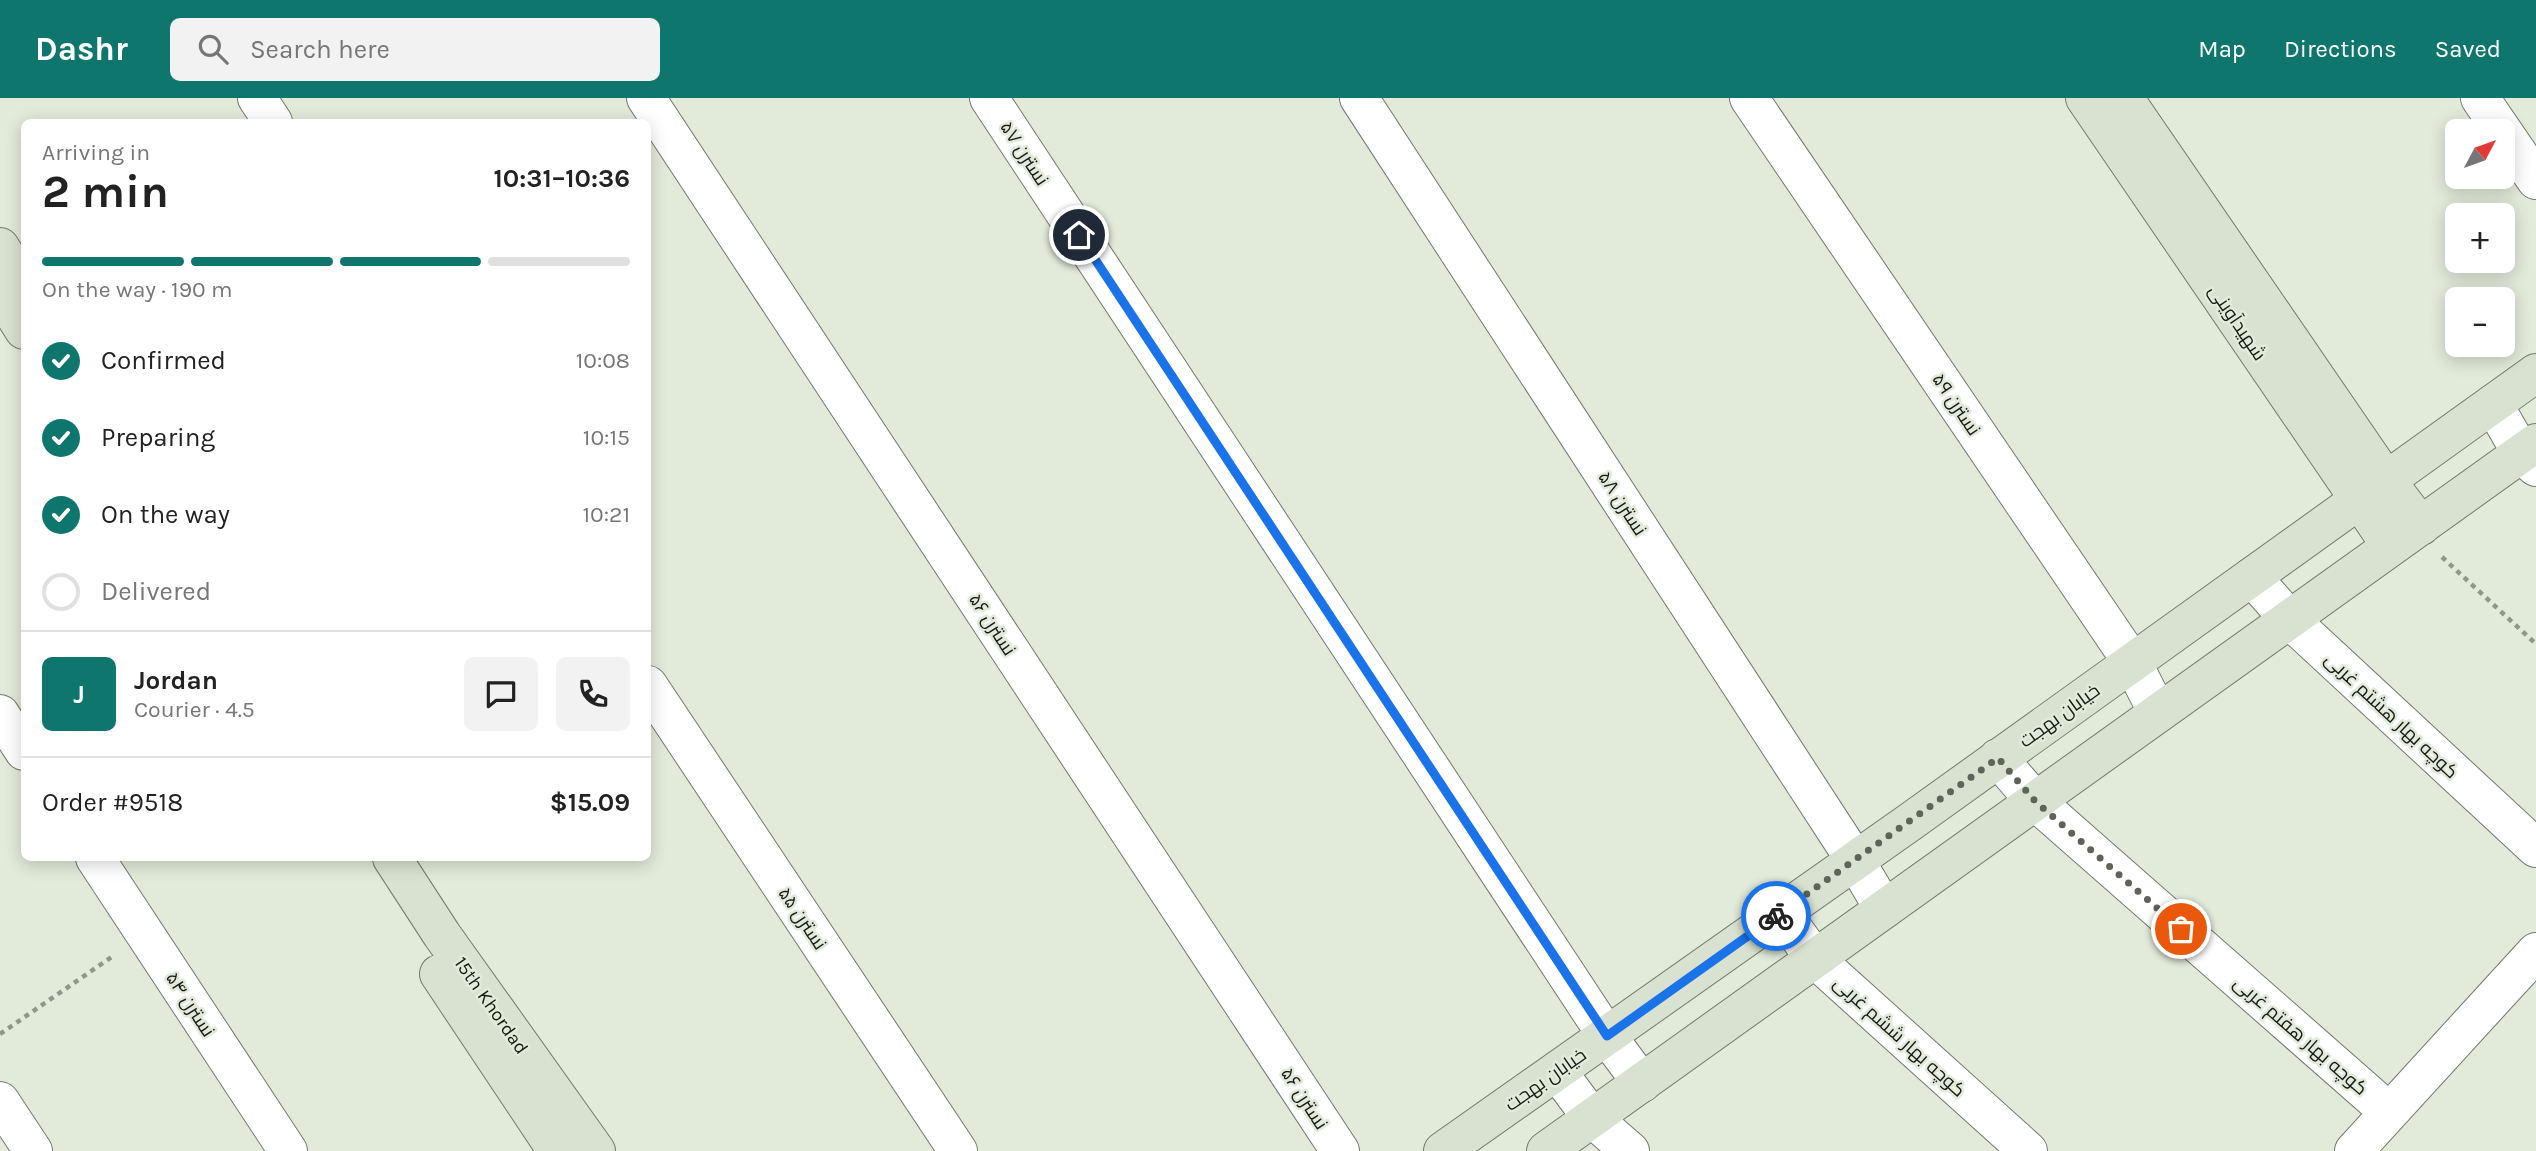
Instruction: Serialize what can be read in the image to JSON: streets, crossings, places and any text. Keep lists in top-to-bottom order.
{
  "streets": {
    "street": [
      "نسترن ۵۷",
      "شهیدآوینی",
      "نسترن ۵۹",
      "نسترن ۵۸",
      "نسترن ۵۶",
      "خیابان بهجت",
      "کوچه بهار هشتم غربی",
      "نسترن ۵۵",
      "نسترن ۵۴",
      "15th Khordad",
      "کوچه بهار هفتم غربی",
      "کوچه بهار ششم غربی"
    ]
  },
  "crossings": [
    ["نسترن ۵۷", "خیابان بهجت"],
    ["شهیدآوینی", "خیابان بهجت"],
    ["نسترن ۵۹", "خیابان بهجت"],
    ["نسترن ۵۸", "خیابان بهجت"],
    ["خیابان بهجت", "کوچه بهار هشتم غربی"],
    ["خیابان بهجت", "کوچه بهار هفتم غربی"],
    ["خیابان بهجت", "کوچه بهار ششم غربی"]
  ],
  "north": "top right",
  "page": {
    "header": "Dashr",
    "search": "Search here",
    "nav": ["Map", "Directions", "Saved"],
    "map_buttons": ["+", "−"],
    "heading": ["2 min", "Arriving in", "10:31–10:36"],
    "panel": [
      "Jordan",
      "Courier · 4.5",
      "Order #9518",
      "$15.09"
    ],
    "bar": "On the way · 190 m",
    "list": [
      ["Confirmed", "10:08"],
      ["Preparing", "10:15"],
      ["On the way", "10:21"],
      "Delivered"
    ],
    "round": "J"
  }
}
